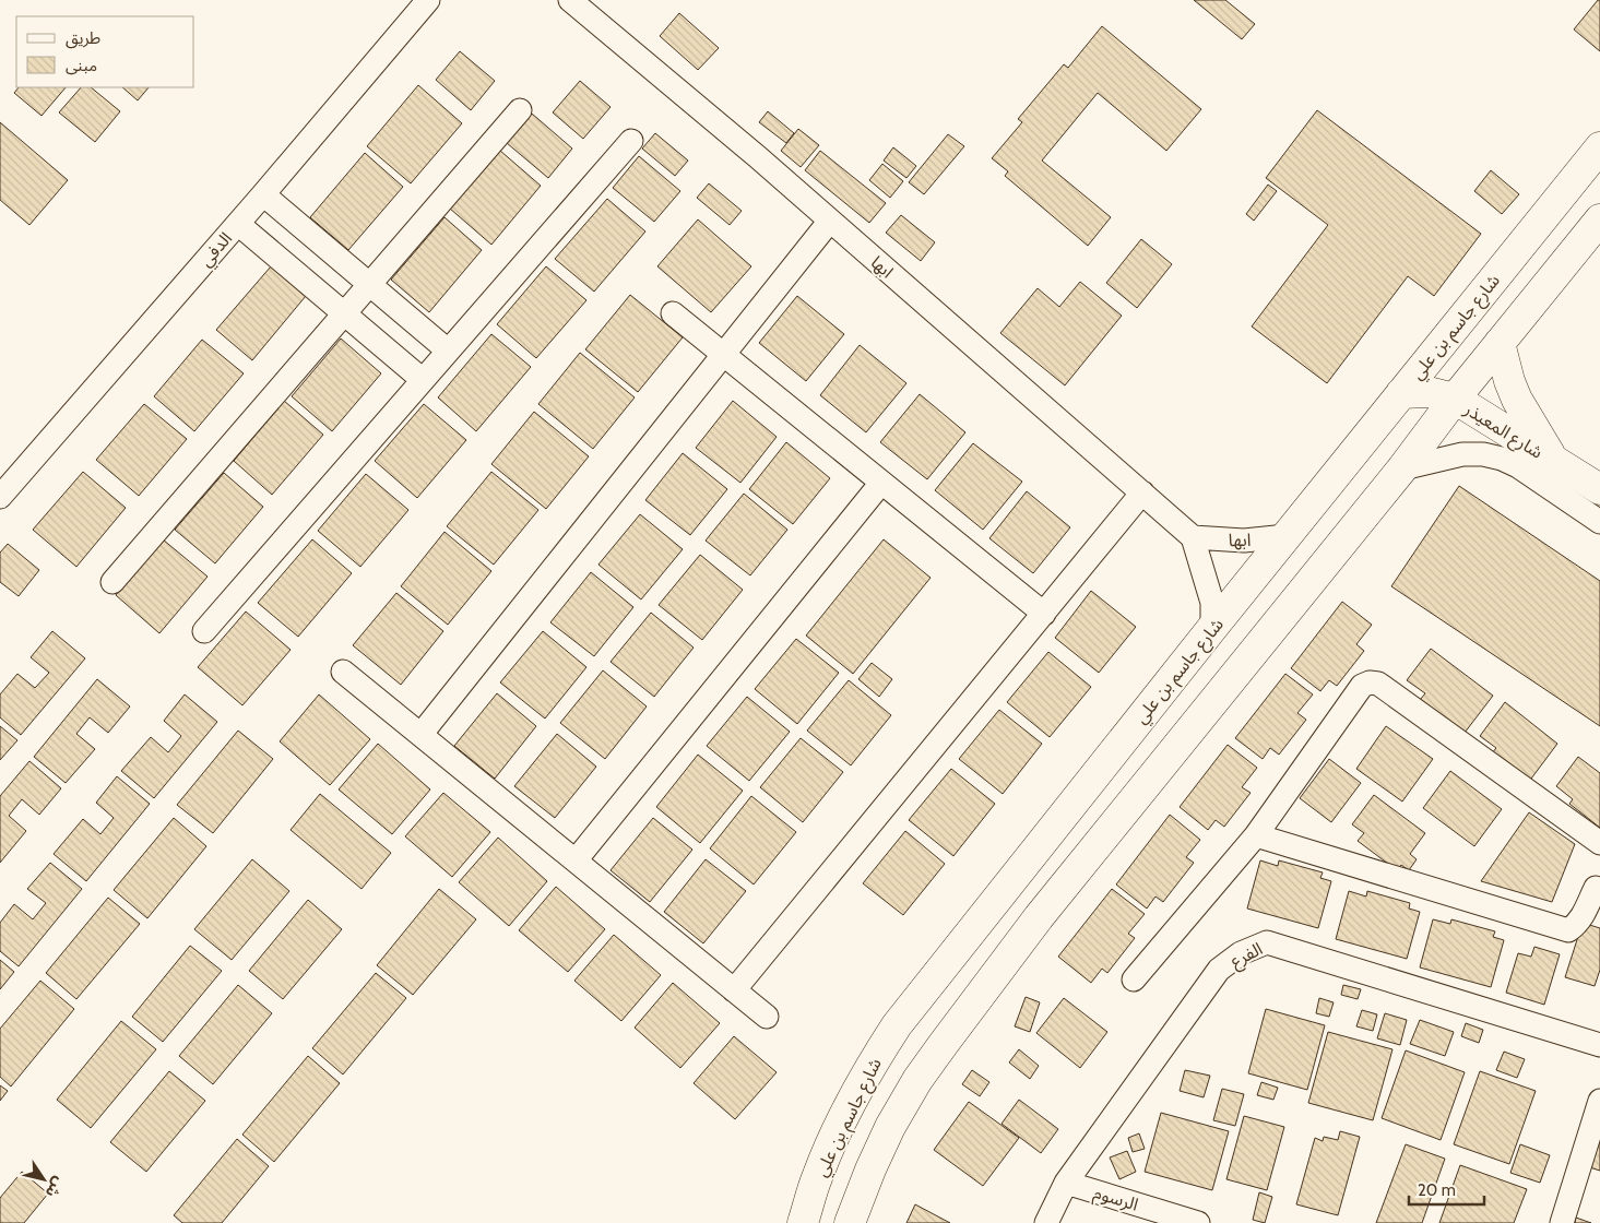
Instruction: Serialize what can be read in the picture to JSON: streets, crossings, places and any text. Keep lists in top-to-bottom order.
{
  "streets": {
    "street": [
      "الدفي",
      "ابها",
      "شارع جاسم بن علي",
      "شارع المعيذر",
      "الفرع",
      "الرسوم"
    ]
  },
  "crossings": [
    ["ابها", "شارع جاسم بن علي"],
    ["شارع جاسم بن علي", "شارع المعيذر"],
    ["الفرع", "الرسوم"]
  ],
  "legend": ["طريق", "مبنى"],
  "scale_bar": "20 m",
  "north": "bottom right"
}
